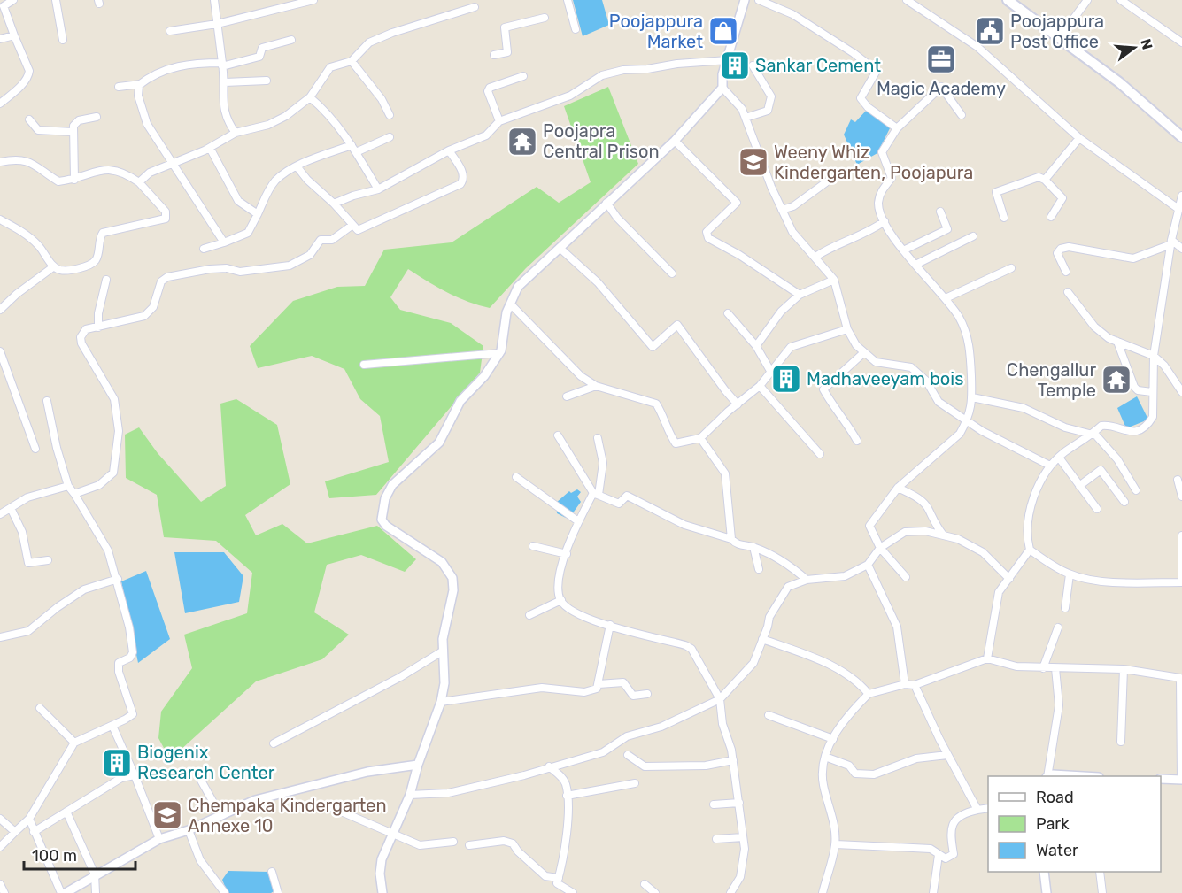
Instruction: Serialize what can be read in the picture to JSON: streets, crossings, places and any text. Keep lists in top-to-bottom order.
{
  "places": {
    "shop": ["Poojappura Market"],
    "public building": ["Poojappura Post Office"],
    "office": ["Magic Academy"],
    "building": ["Sankar Cement", "Madhaveeyam bois", "Biogenix Research Center"],
    "temple": ["Poojapra Central Prison", "Chengallur Temple"],
    "school or university": ["Weeny Whiz Kindergarten, Poojapura", "Chempaka Kindergarten Annexe 10"]
  },
  "legend": ["Road", "Park", "Water"],
  "scale_bar": "100 m",
  "north": "right"
}
